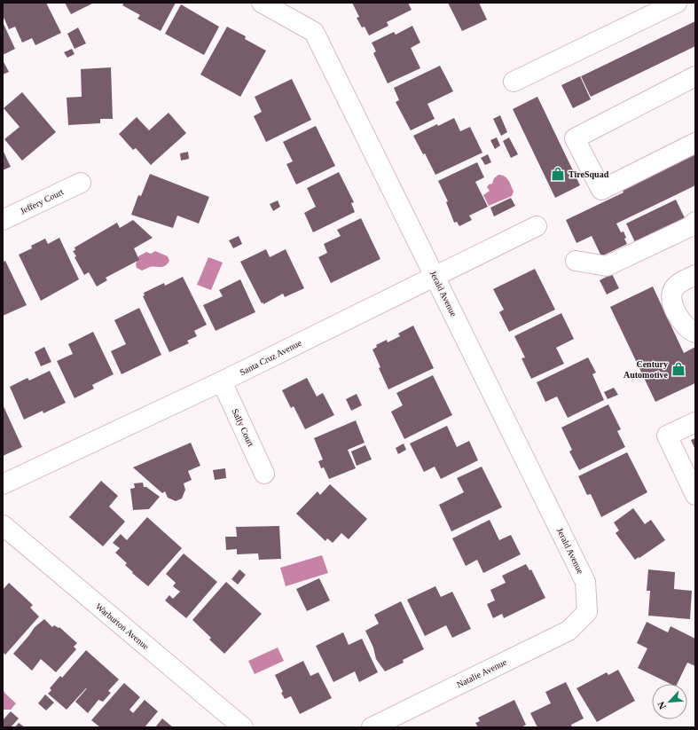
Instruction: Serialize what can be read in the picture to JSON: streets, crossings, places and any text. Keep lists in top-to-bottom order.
{
  "streets": {
    "street": [
      "Jeffery Court",
      "Jerald Avenue",
      "Santa Cruz Avenue",
      "Sally Court",
      "Warburton Avenue",
      "Natalie Avenue"
    ]
  },
  "crossings": [
    ["Jerald Avenue", "Santa Cruz Avenue"],
    ["Jerald Avenue", "Natalie Avenue"],
    ["Santa Cruz Avenue", "Sally Court"]
  ],
  "places": {
    "shop": ["TireSquad", "Century Automotive"]
  },
  "north": "bottom left"
}
